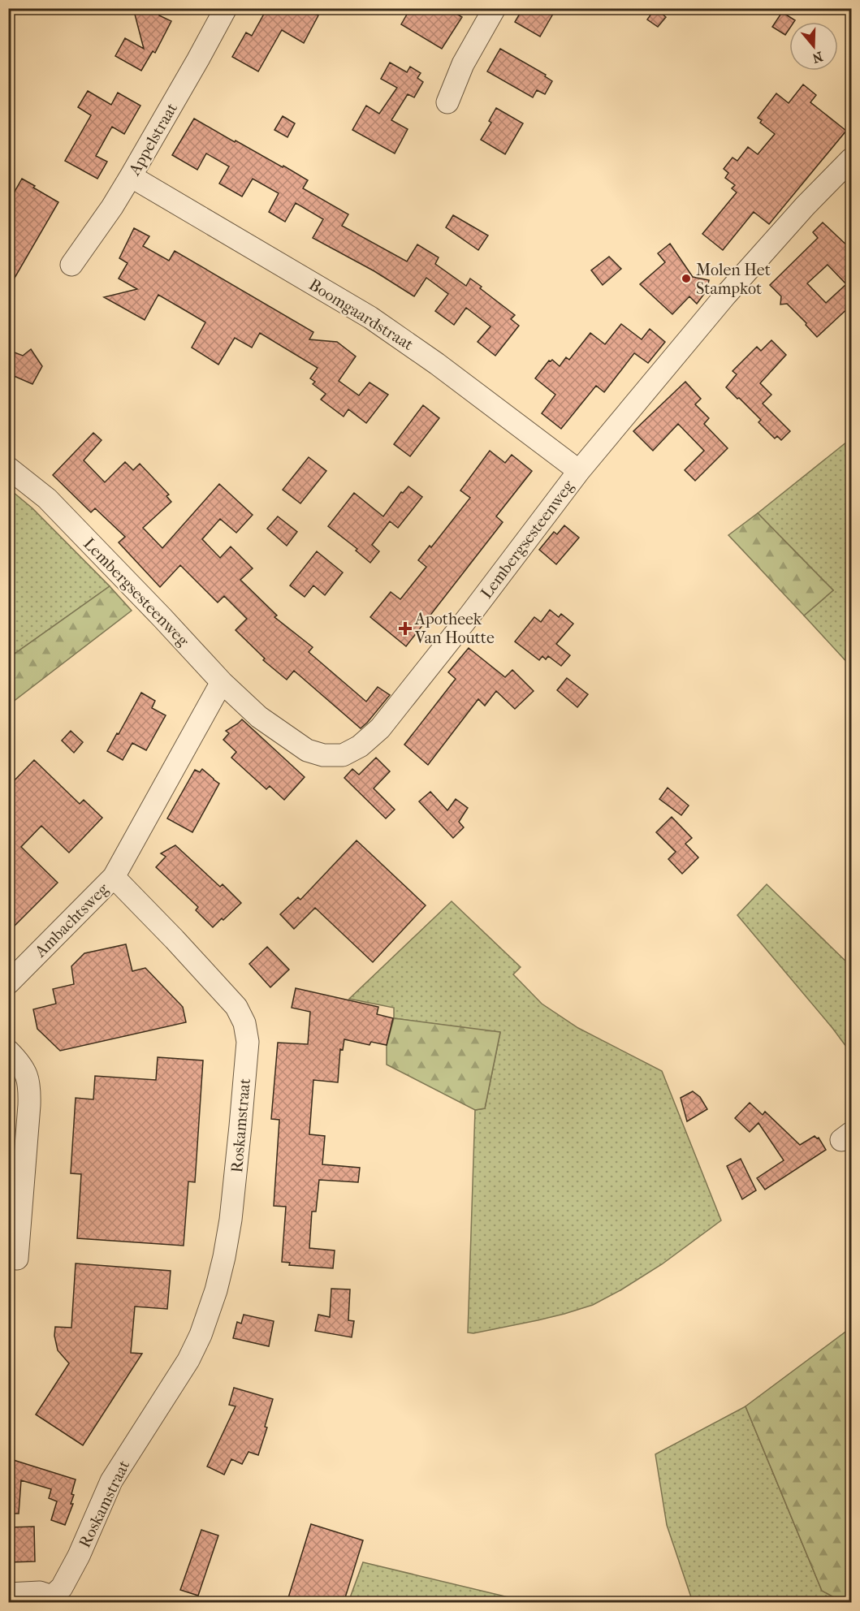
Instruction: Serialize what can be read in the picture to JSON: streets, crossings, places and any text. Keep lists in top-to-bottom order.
{
  "streets": {
    "street": [
      "Appelstraat",
      "Boomgaardstraat",
      "Lembergsesteenweg",
      "Ambachtsweg",
      "Roskamstraat"
    ]
  },
  "crossings": [
    ["Appelstraat", "Boomgaardstraat"],
    ["Boomgaardstraat", "Lembergsesteenweg"],
    ["Ambachtsweg", "Roskamstraat"]
  ],
  "places": {
    "other": ["Molen Het Stampkot"],
    "health": ["Apotheek Van Houtte"]
  },
  "north": "bottom"
}
